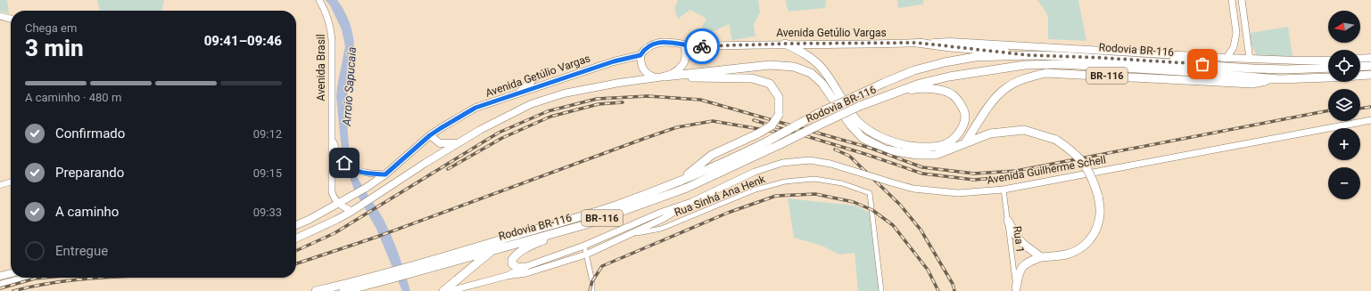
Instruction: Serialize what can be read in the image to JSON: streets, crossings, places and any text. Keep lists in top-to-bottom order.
{
  "streets": {
    "highway": ["Rodovia BR-116", "BR-116"],
    "main road": ["Avenida Getúlio Vargas", "Avenida Brasil", "Avenida Guilherme Schell"],
    "street": ["Rua Sinhá Ana Henk", "Rua 1"]
  },
  "crossings": [
    ["Avenida Getúlio Vargas", "Avenida Brasil"],
    ["Avenida Getúlio Vargas", "BR-116"],
    ["Rodovia BR-116", "BR-116"],
    ["Avenida Guilherme Schell", "Rua Sinhá Ana Henk"],
    ["Avenida Guilherme Schell", "Rua 1"]
  ],
  "water": ["Arroio Sapucaia"],
  "north": "left",
  "page": {
    "map_buttons": ["+", "−"],
    "heading": ["3 min", "Chega em", "09:41–09:46"],
    "bar": "A caminho · 480 m",
    "list": [
      ["Confirmado", "09:12"],
      ["Preparando", "09:15"],
      ["A caminho", "09:33"],
      "Entregue"
    ]
  }
}
